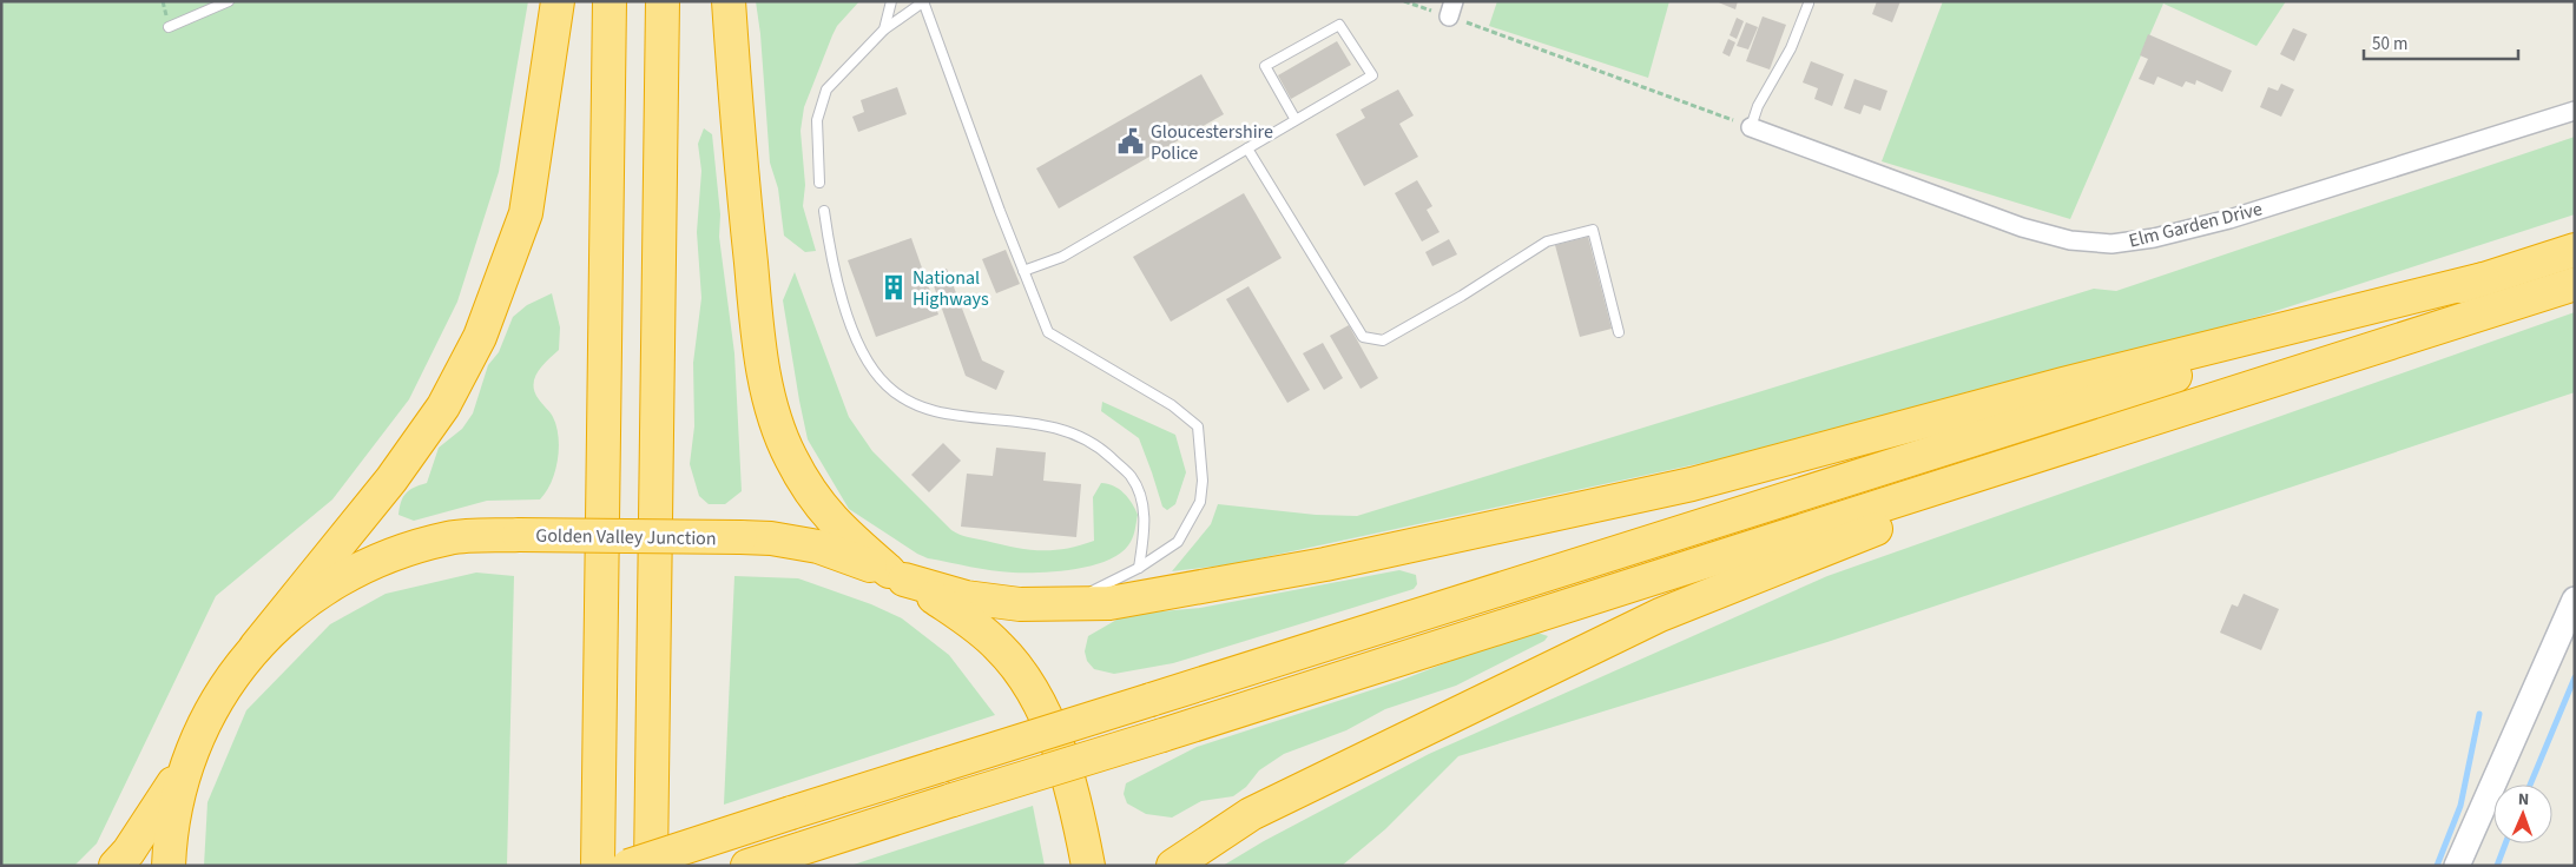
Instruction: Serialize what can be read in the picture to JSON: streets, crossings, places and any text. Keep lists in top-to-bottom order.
{
  "streets": {
    "highway": ["Golden Valley Junction"],
    "street": ["Elm Garden Drive"]
  },
  "places": {
    "public building": ["Gloucestershire Police"],
    "building": ["National Highways"]
  },
  "scale_bar": "50 m",
  "north": "top"
}
